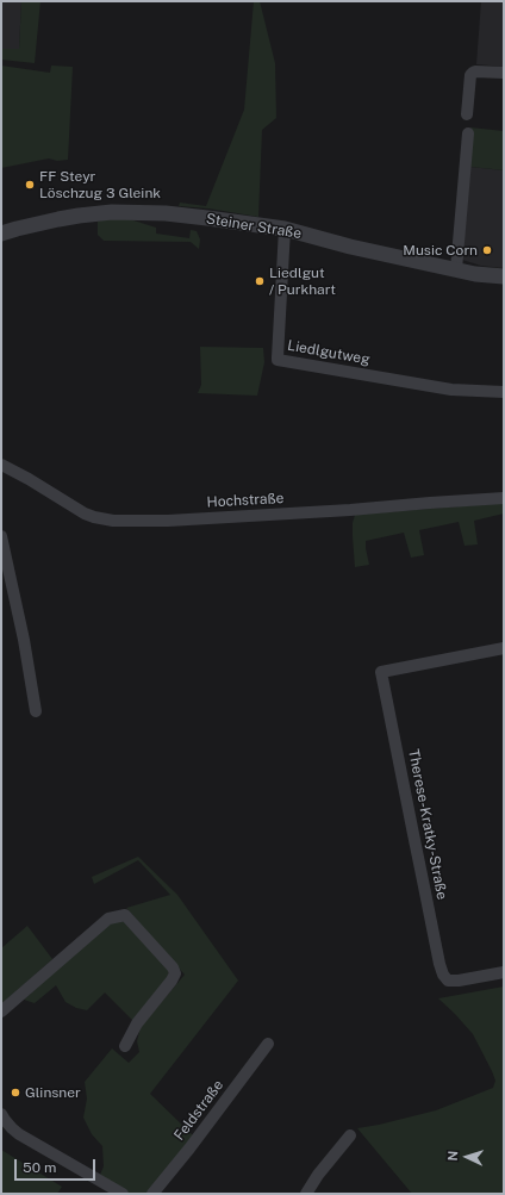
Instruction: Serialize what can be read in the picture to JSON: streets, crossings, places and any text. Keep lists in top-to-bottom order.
{
  "streets": {
    "street": [
      "Steiner Straße",
      "Liedlgutweg",
      "Hochstraße",
      "Therese-Kratky-Straße",
      "Feldstraße"
    ]
  },
  "crossings": [
    ["Steiner Straße", "Liedlgutweg"]
  ],
  "places": [
    "FF Steyr Löschzug 3 Gleink",
    "Music Corn",
    "Liedlgut / Purkhart",
    "Glinsner"
  ],
  "scale_bar": "50 m",
  "north": "left"
}
